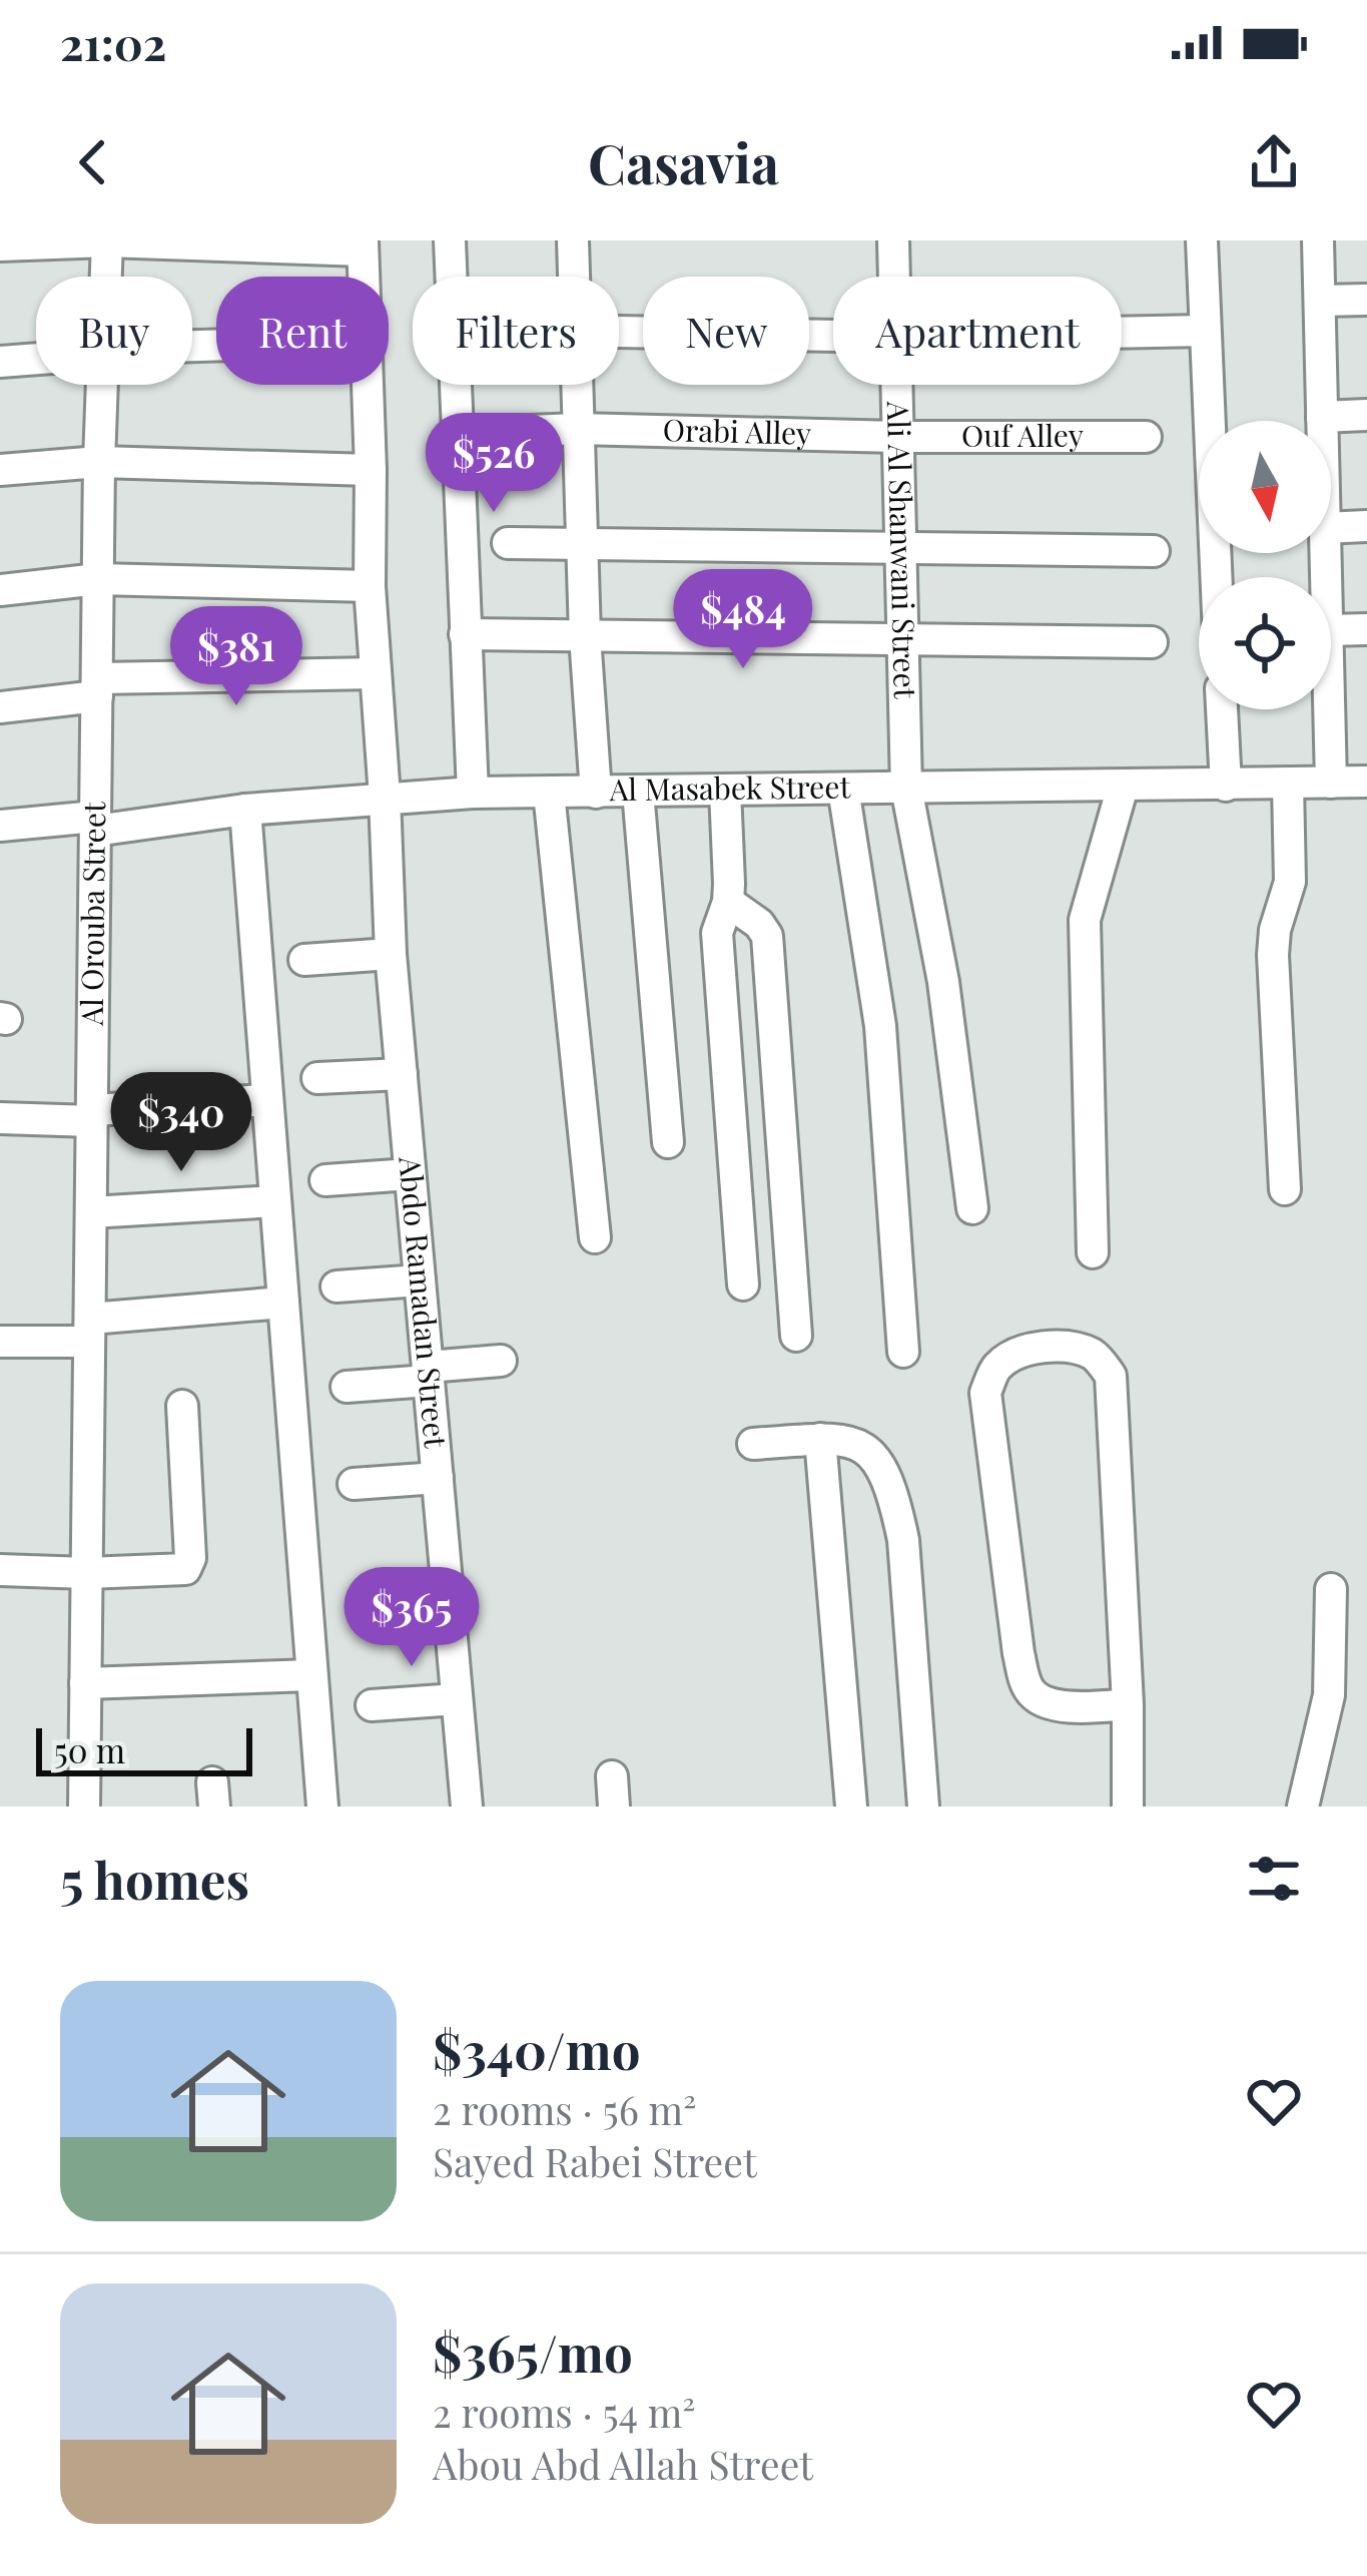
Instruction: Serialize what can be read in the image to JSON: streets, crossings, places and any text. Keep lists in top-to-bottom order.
{
  "streets": {
    "street": [
      "Orabi Alley",
      "Ouf Alley",
      "Ali Al Shanwani Street",
      "Al Masabek Street",
      "Al Orouba Street",
      "Abdo Ramadan Street"
    ]
  },
  "crossings": [
    ["Orabi Alley", "Ouf Alley"],
    ["Orabi Alley", "Ali Al Shanwani Street"],
    ["Ouf Alley", "Ali Al Shanwani Street"],
    ["Ali Al Shanwani Street", "Al Masabek Street"],
    ["Al Masabek Street", "Al Orouba Street"],
    ["Al Masabek Street", "Abdo Ramadan Street"]
  ],
  "scale_bar": "50 m",
  "north": "bottom",
  "page": {
    "status": "21:02",
    "header": "Casavia",
    "chip": [
      "Buy",
      "Rent",
      "Filters",
      "New",
      "Apartment"
    ],
    "price": [
      "$526",
      "$484",
      "$381",
      "$340",
      "$365"
    ],
    "scale": "50 m",
    "heading": "5 homes",
    "list": [
      {
        "name": "$340/mo",
        "note": "2 rooms · 56 m² · Sayed Rabei Street"
      },
      {
        "name": "$365/mo",
        "note": "2 rooms · 54 m² · Abou Abd Allah Street"
      }
    ]
  }
}
